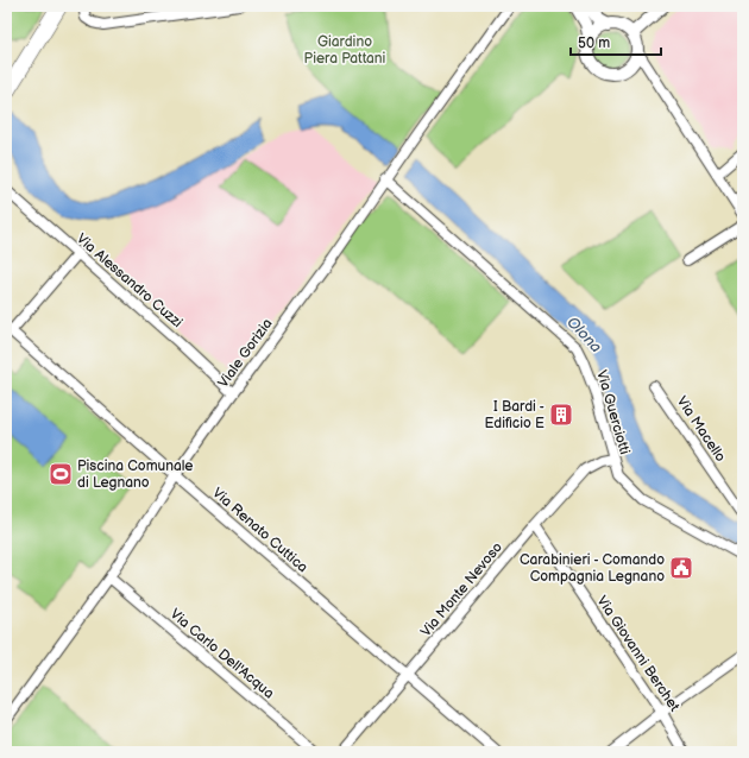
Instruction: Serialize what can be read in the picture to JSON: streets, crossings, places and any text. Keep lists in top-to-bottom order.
{
  "streets": {
    "street": [
      "Via Alessandro Cuzzi",
      "Viale Gorizia",
      "Via Guerciotti",
      "Via Macello",
      "Via Renato Cuttica",
      "Via Monte Nevoso",
      "Via Carlo Dell'Acqua",
      "Via Giovanni Berchet"
    ]
  },
  "crossings": [
    ["Via Alessandro Cuzzi", "Viale Gorizia"],
    ["Viale Gorizia", "Via Guerciotti"],
    ["Viale Gorizia", "Via Renato Cuttica"],
    ["Viale Gorizia", "Via Carlo Dell'Acqua"],
    ["Via Guerciotti", "Via Monte Nevoso"],
    ["Via Renato Cuttica", "Via Monte Nevoso"],
    ["Via Monte Nevoso", "Via Giovanni Berchet"]
  ],
  "water": ["Olona"],
  "parks": ["Giardino Piera Pattani"],
  "places": {
    "building": ["I Bardi - Edificio E"],
    "sports": ["Piscina Comunale di Legnano"],
    "public building": ["Carabinieri - Comando Compagnia Legnano"]
  },
  "scale_bar": "50 m"
}
